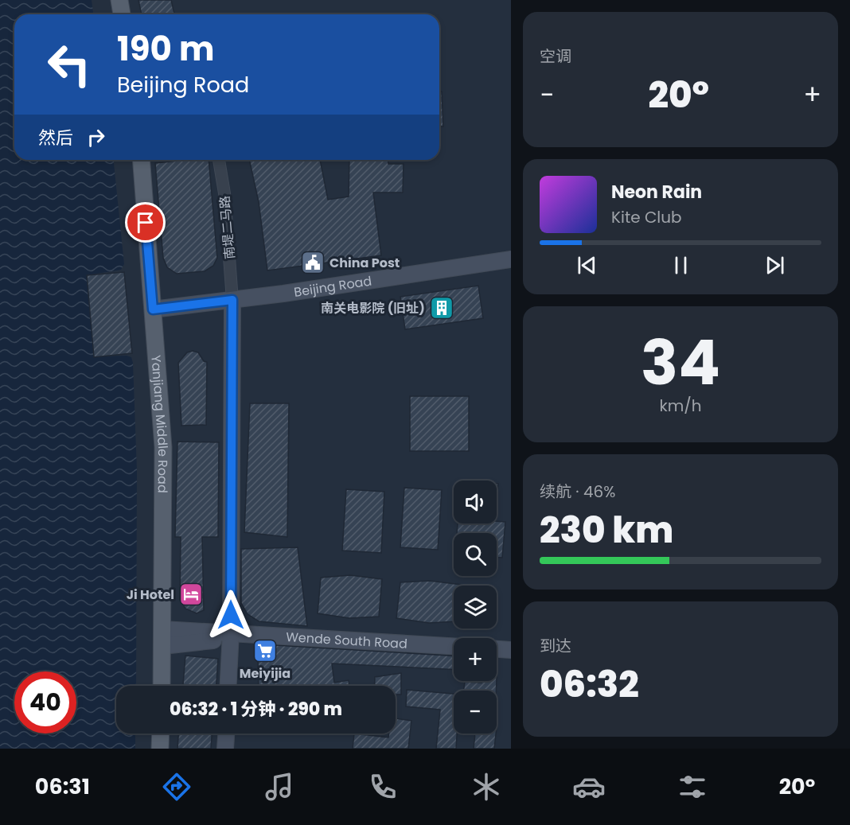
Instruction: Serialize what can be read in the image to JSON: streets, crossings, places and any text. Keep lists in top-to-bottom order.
{
  "streets": {
    "main road": ["Yanjiang Middle Road"],
    "street": ["南堤二马路", "Beijing Road", "Wende South Road"]
  },
  "crossings": [
    ["南堤二马路", "Beijing Road"],
    ["Beijing Road", "Yanjiang Middle Road"],
    ["Yanjiang Middle Road", "Wende South Road"]
  ],
  "places": {
    "public building": ["China Post"],
    "building": ["南关电影院 (旧址)"],
    "hotel": ["Ji Hotel"],
    "supermarket": ["Meiyijia"]
  },
  "page": {
    "tile": [
      "空调",
      ["34", "km/h"],
      ["续航 · 46%", "230 km"],
      ["到达", "06:32"]
    ],
    "turn": ["190 m", "Beijing Road"],
    "heat": ["−", "20°", "+"],
    "then": "然后",
    "song": ["Neon Rain", "Kite Club"],
    "map_buttons": ["+", "−"],
    "limit": "40",
    "trip": "06:32 · 1 分钟 · 290 m",
    "tabs": ["06:31", "20°"]
  }
}
